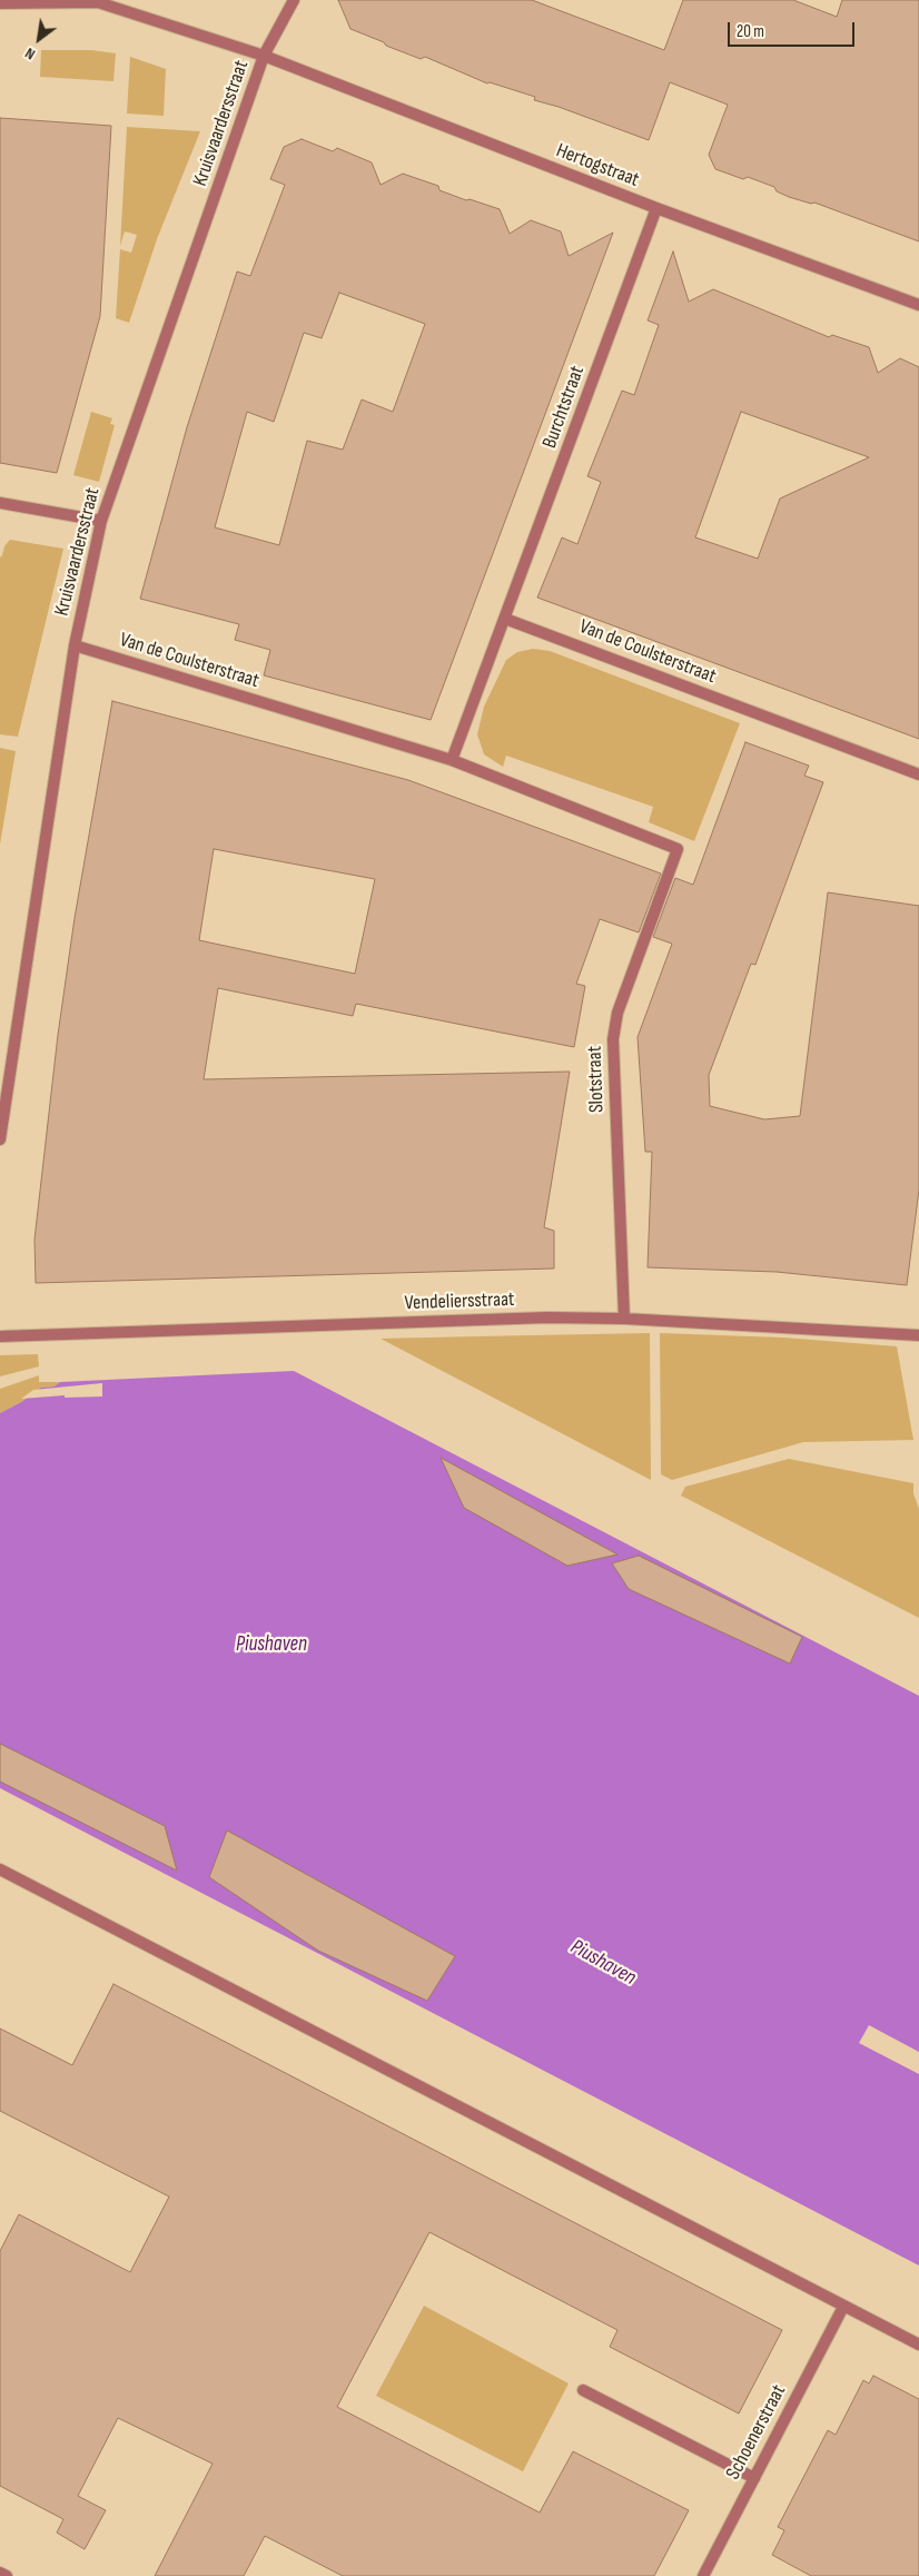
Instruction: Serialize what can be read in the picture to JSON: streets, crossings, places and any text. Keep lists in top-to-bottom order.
{
  "streets": {
    "street": [
      "Kruisvaardersstraat",
      "Hertogstraat",
      "Burchtstraat",
      "Van de Coulsterstraat",
      "Slotstraat",
      "Vendeliersstraat",
      "Schoenerstraat"
    ]
  },
  "crossings": [
    ["Kruisvaardersstraat", "Hertogstraat"],
    ["Kruisvaardersstraat", "Van de Coulsterstraat"],
    ["Hertogstraat", "Burchtstraat"],
    ["Burchtstraat", "Van de Coulsterstraat"],
    ["Van de Coulsterstraat", "Slotstraat"],
    ["Slotstraat", "Vendeliersstraat"]
  ],
  "water": ["Piushaven"],
  "scale_bar": "20 m",
  "north": "bottom left"
}
